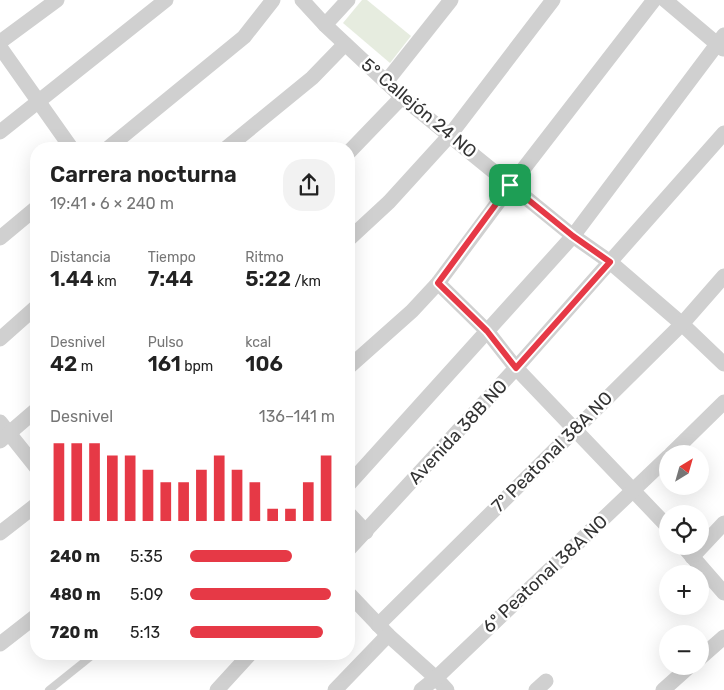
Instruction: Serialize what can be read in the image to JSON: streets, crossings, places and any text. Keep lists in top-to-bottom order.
{
  "streets": {
    "street": [
      "5° Callejón 24 NO",
      "Avenida 38B NO",
      "7° Peatonal 38A NO",
      "6º Peatonal 38A NO"
    ]
  },
  "crossings": [
    ["5° Callejón 24 NO", "Avenida 38B NO"],
    ["5° Callejón 24 NO", "7° Peatonal 38A NO"]
  ],
  "north": "top right",
  "page": {
    "heading": ["Carrera nocturna", "19:41 · 6 × 240 m"],
    "stats": [
      ["Distancia", "1.44 km"],
      ["Tiempo", "7:44"],
      ["Ritmo", "5:22 /km"],
      ["Desnivel", "42 m"],
      ["Pulso", "161 bpm"],
      ["kcal", "106"]
    ],
    "chart": ["Desnivel", "136–141 m"],
    "map_buttons": ["+", "−"],
    "list": [
      {
        "name": "240 m",
        "note": "5:35"
      },
      {
        "name": "480 m",
        "note": "5:09"
      },
      {
        "name": "720 m",
        "note": "5:13"
      }
    ]
  }
}
